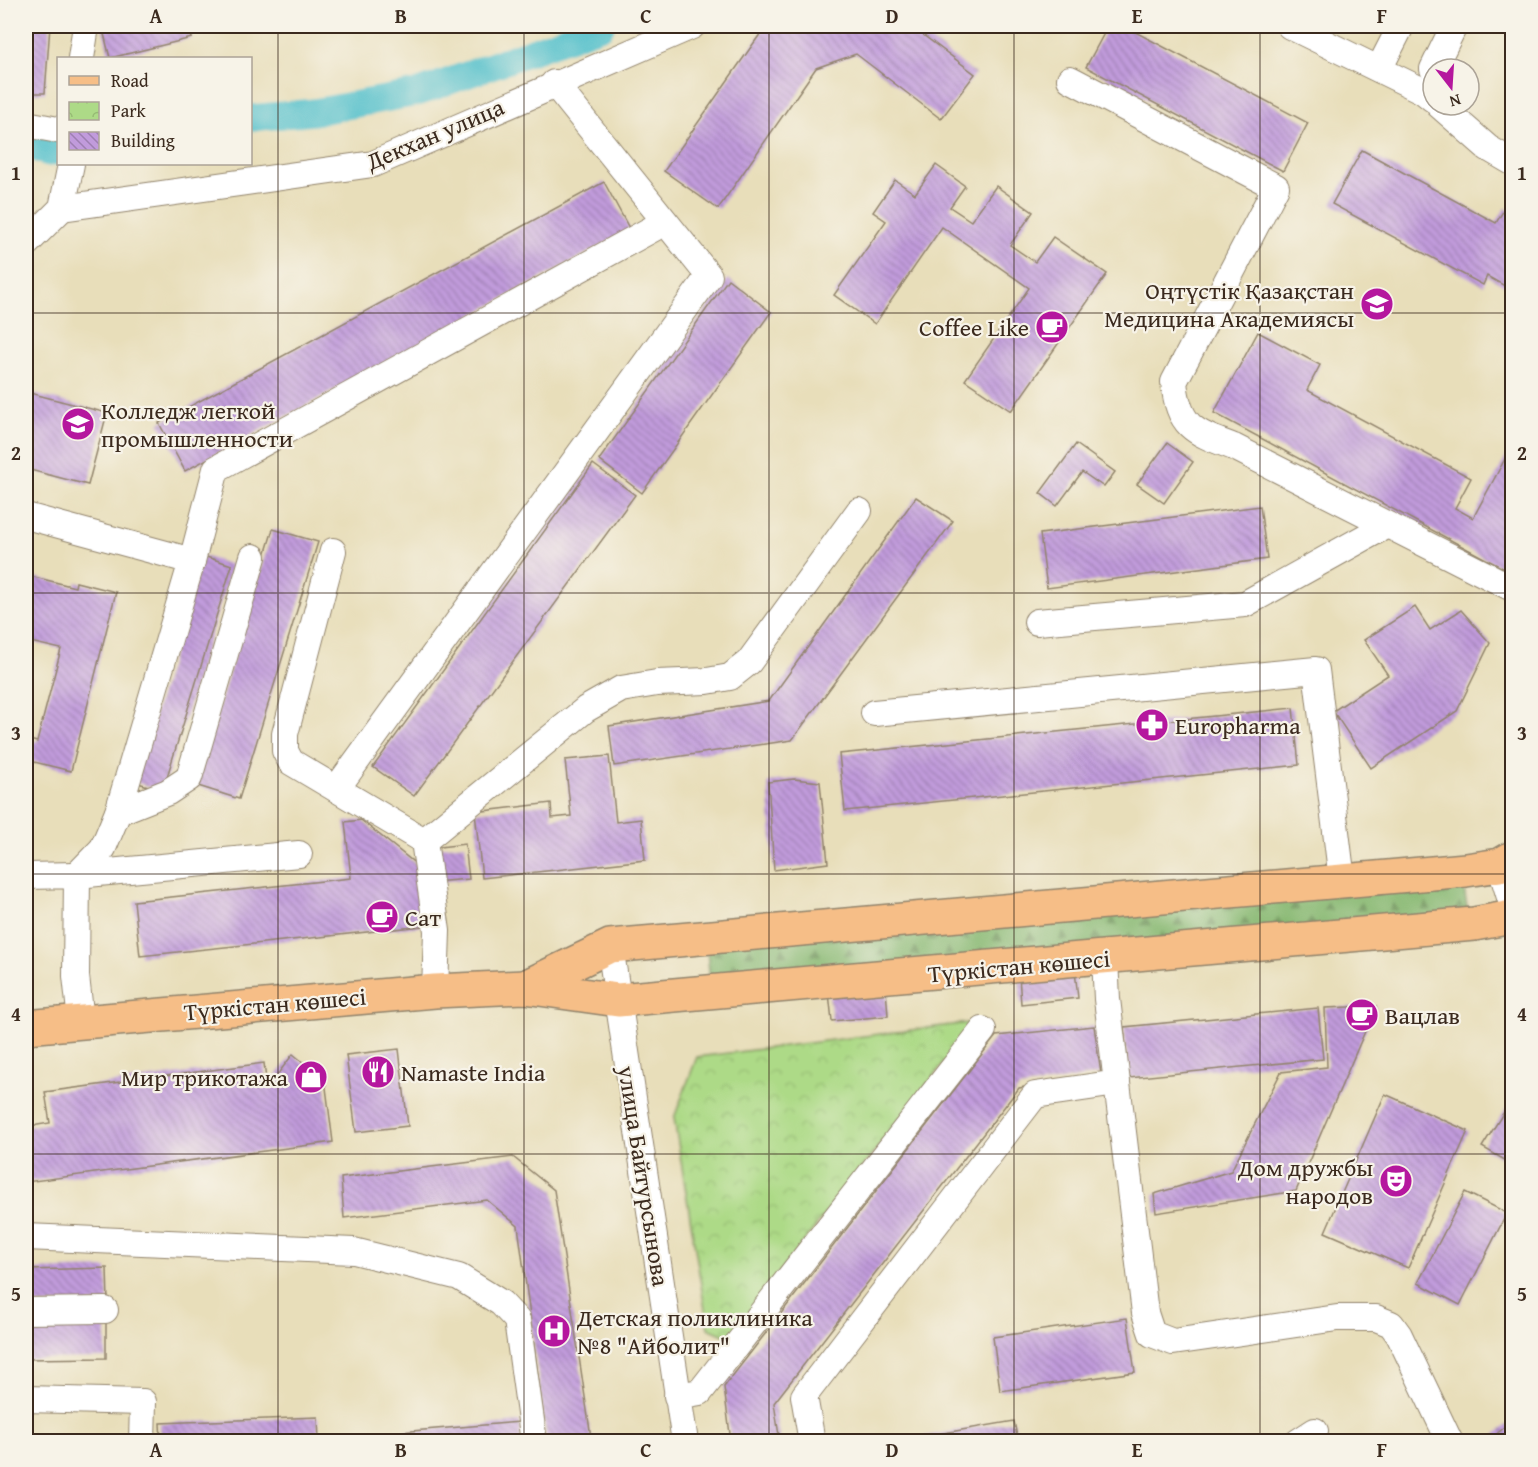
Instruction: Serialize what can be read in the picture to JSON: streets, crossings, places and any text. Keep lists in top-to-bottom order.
{
  "streets": {
    "main road": ["Түркістан көшесі"],
    "street": ["Декхан улица", "улица Байтурсынова"]
  },
  "crossings": [
    ["Түркістан көшесі", "улица Байтурсынова"]
  ],
  "places": {
    "school or university": ["Оңтүстік Қазақстан Медицина Академиясы", "Колледж легкой промышленности"],
    "cafe": ["Coffee Like", "Сат", "Вацлав"],
    "pharmacy": ["Europharma"],
    "restaurant": ["Namaste India"],
    "shop": ["Мир трикотажа"],
    "theatre": ["Дом дружбы народов"],
    "hospital": ["Детская поликлиника №8 \"Айболит\""]
  },
  "legend": ["Road", "Park", "Building"],
  "north": "bottom",
  "grid": {
    "columns": [
      "A",
      "B",
      "C",
      "D",
      "E",
      "F"
    ],
    "rows": [
      "1",
      "2",
      "3",
      "4",
      "5"
    ]
  }
}
